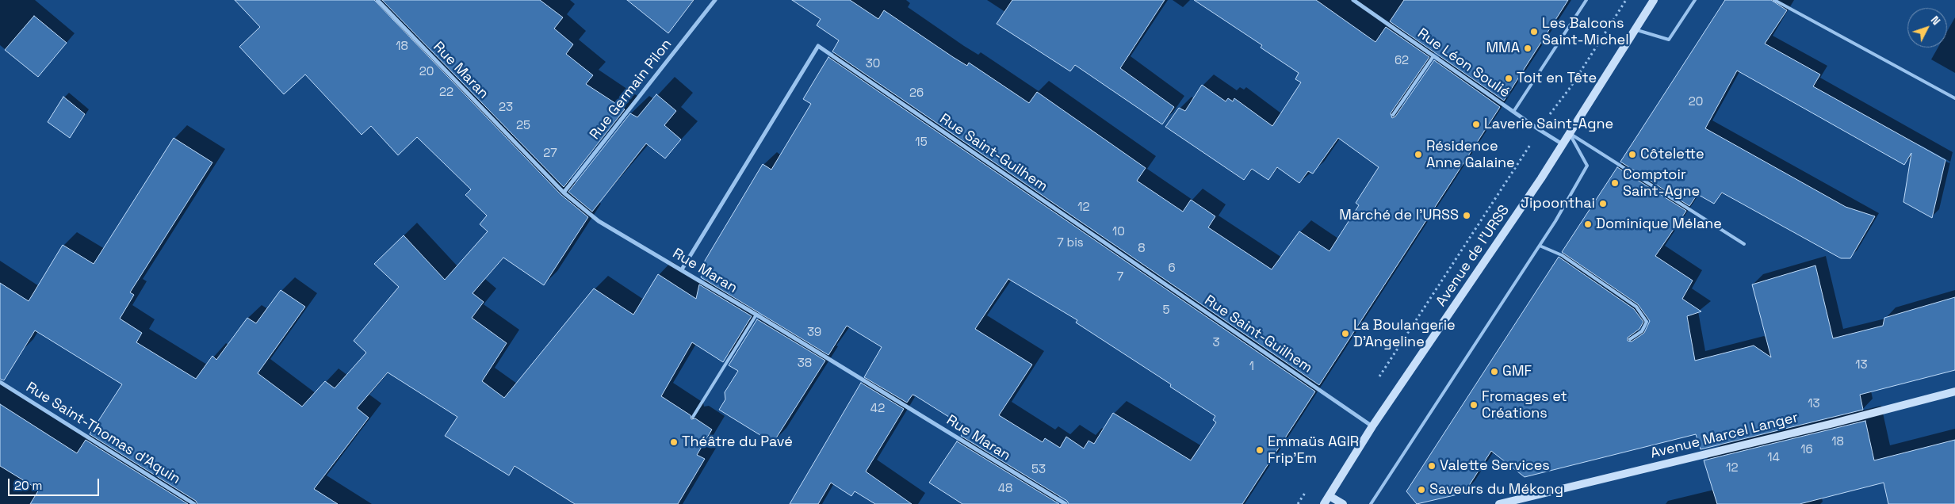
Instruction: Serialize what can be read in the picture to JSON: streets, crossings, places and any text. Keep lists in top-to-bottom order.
{
  "streets": {
    "main road": ["Avenue de l'URSS", "Avenue Marcel Langer"],
    "street": [
      "Rue Léon Soulié",
      "Rue Maran",
      "Rue Germain Pilon",
      "Rue Saint-Guilhem",
      "Rue Saint-Thomas d'Aquin"
    ]
  },
  "crossings": [
    ["Rue Léon Soulié", "Avenue de l'URSS"],
    ["Rue Maran", "Rue Germain Pilon"],
    ["Rue Maran", "Rue Saint-Guilhem"],
    ["Rue Saint-Guilhem", "Avenue de l'URSS"]
  ],
  "places": [
    "Les Balcons Saint-Michel",
    "MMA",
    "Toit en Tête",
    "Laverie Saint-Agne",
    "Résidence Anne Galaine",
    "Côtelette",
    "Comptoir Saint-Agne",
    "Jipoonthai",
    "Marché de l'URSS",
    "Dominique Mélane",
    "La Boulangerie D'Angeline",
    "GMF",
    "Fromages et Créations",
    "Théâtre du Pavé",
    "Emmaüs AGIR Frip'Em",
    "Valette Services",
    "Saveurs du Mékong"
  ],
  "house_numbers": [
    "18",
    "62",
    "30",
    "20",
    "22",
    "26",
    "20",
    "23",
    "25",
    "15",
    "27",
    "12",
    "10",
    "7 bis",
    "8",
    "6",
    "7",
    "5",
    "39",
    "3",
    "38",
    "13",
    "1",
    "13",
    "42",
    "18",
    "16",
    "14",
    "12",
    "53",
    "48"
  ],
  "scale_bar": "20 m",
  "north": "top right"
}
